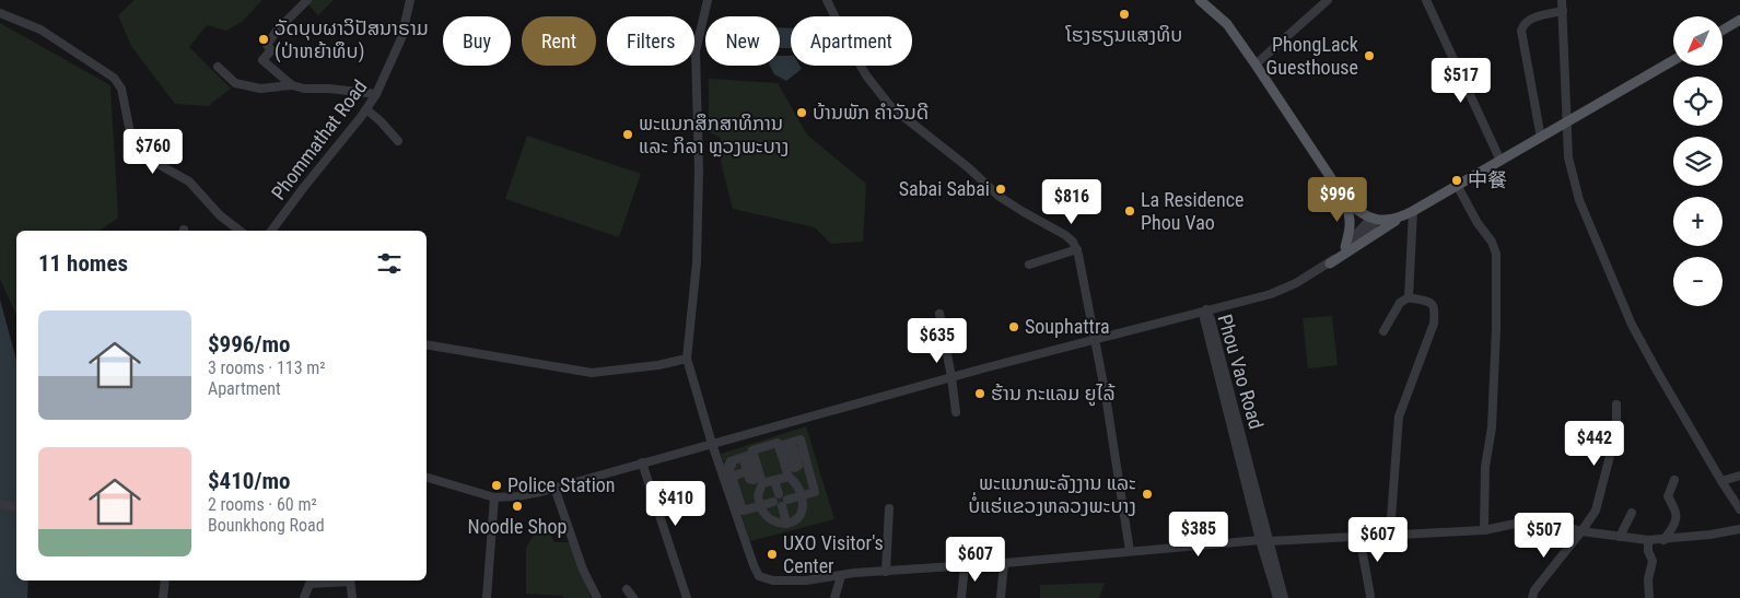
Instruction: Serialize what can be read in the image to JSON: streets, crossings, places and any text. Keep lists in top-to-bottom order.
{
  "streets": {
    "street": ["Phommathat Road", "Phou Vao Road"]
  },
  "places": [
    "ໂຮງຮຽນແສງທິບ",
    "ວັດບຸບຜາວິປັສນາຣາມ (ປ່າຫຍ້າທຶບ)",
    "PhongLack Guesthouse",
    "ບ້ານພັກ ຄໍາວັນດີ",
    "ພະແນກສຶກສາທິການ ແລະ ກິລາ ຫຼວງພະບາງ",
    "中餐",
    "Sabai Sabai",
    "La Residence Phou Vao",
    "Souphattra",
    "ຮ້ານ ກະແລມ ຍູໄລ້",
    "Police Station",
    "ພະແນກພະລັງງານ ແລະ ບໍ່ແຮ່ແຂວງຫລວງພະບາງ",
    "Noodle Shop",
    "UXO Visitor's Center"
  ],
  "north": "bottom left",
  "page": {
    "map_buttons": ["+", "−"],
    "chip": [
      "Buy",
      "Rent",
      "Filters",
      "New",
      "Apartment"
    ],
    "price": [
      "$517",
      "$760",
      "$996",
      "$816",
      "$635",
      "$442",
      "$410",
      "$385",
      "$507",
      "$607",
      "$607"
    ],
    "heading": "11 homes",
    "list": [
      {
        "name": "$996/mo",
        "note": "3 rooms · 113 m² · Apartment"
      },
      {
        "name": "$410/mo",
        "note": "2 rooms · 60 m² · Bounkhong Road"
      }
    ]
  }
}
